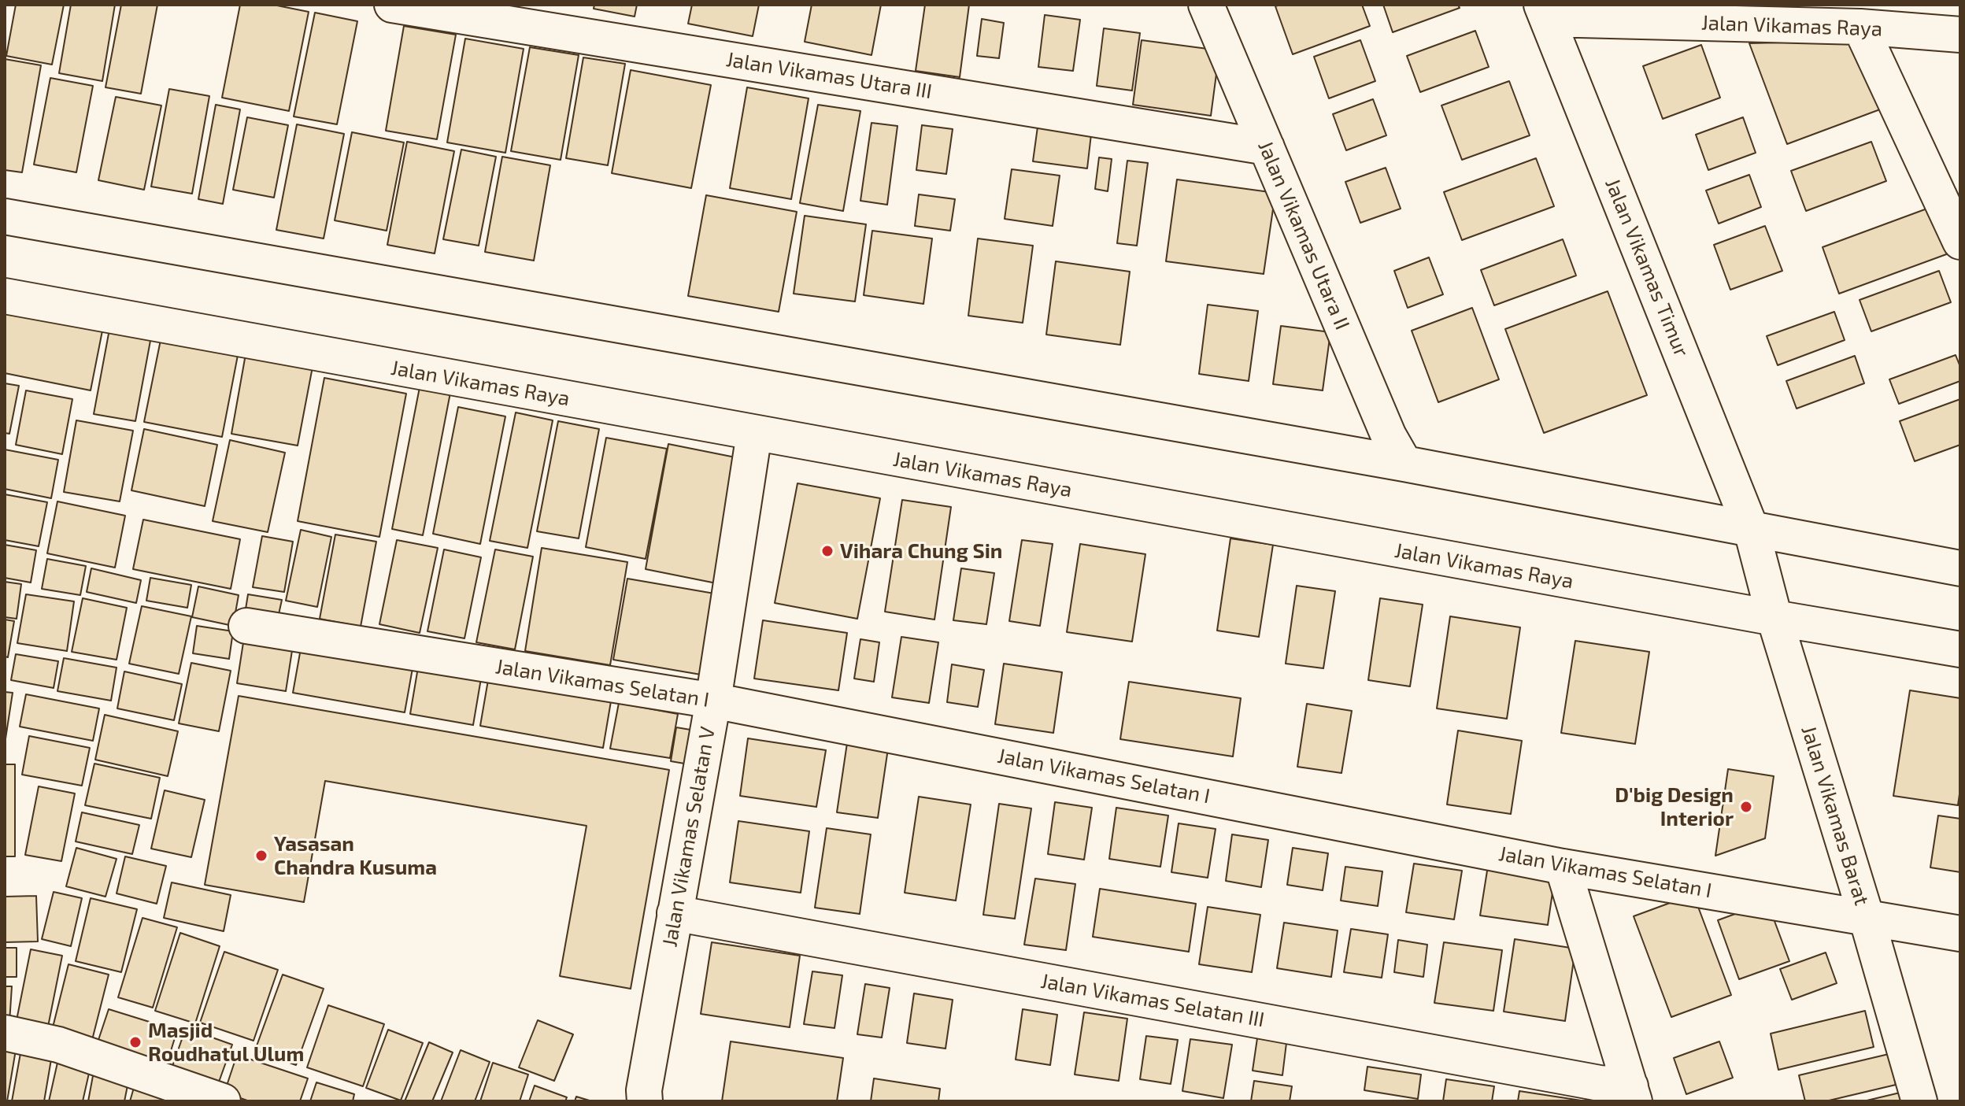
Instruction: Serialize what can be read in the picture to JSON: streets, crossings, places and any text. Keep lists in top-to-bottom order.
{
  "streets": {
    "street": [
      "Jalan Vikamas Raya",
      "Jalan Vikamas Utara III",
      "Jalan Vikamas Utara II",
      "Jalan Vikamas Timur",
      "Jalan Vikamas Selatan I",
      "Jalan Vikamas Barat",
      "Jalan Vikamas Selatan V",
      "Jalan Vikamas Selatan III"
    ]
  },
  "crossings": [
    ["Jalan Vikamas Raya", "Jalan Vikamas Timur"],
    ["Jalan Vikamas Raya", "Jalan Vikamas Barat"],
    ["Jalan Vikamas Raya", "Jalan Vikamas Selatan V"],
    ["Jalan Vikamas Utara III", "Jalan Vikamas Utara II"],
    ["Jalan Vikamas Timur", "Jalan Vikamas Barat"],
    ["Jalan Vikamas Selatan I", "Jalan Vikamas Barat"],
    ["Jalan Vikamas Selatan I", "Jalan Vikamas Selatan V"],
    ["Jalan Vikamas Selatan V", "Jalan Vikamas Selatan III"]
  ],
  "places": [
    "Vihara Chung Sin",
    "D'big Design Interior",
    "Yasasan Chandra Kusuma",
    "Masjid Roudhatul Ulum"
  ]
}
